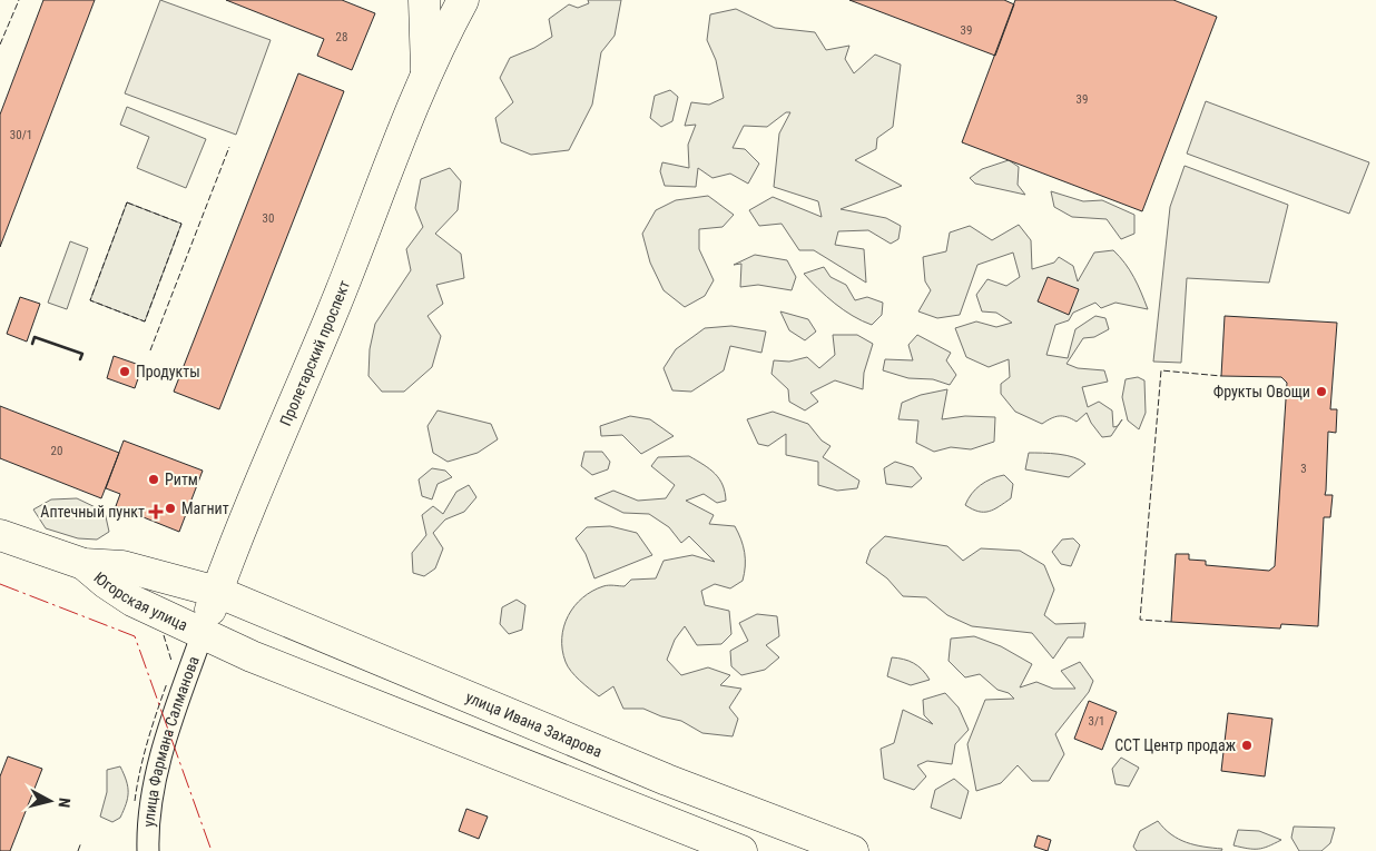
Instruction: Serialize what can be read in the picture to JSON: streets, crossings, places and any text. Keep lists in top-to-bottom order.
{
  "streets": {
    "main road": ["Пролетарский проспект", "Югорская улица", "улица Ивана Захарова"],
    "street": ["улица Фармана Салманова"]
  },
  "crossings": [
    ["Пролетарский проспект", "Югорская улица"],
    ["Пролетарский проспект", "улица Ивана Захарова"],
    ["Пролетарский проспект", "улица Фармана Салманова"],
    ["Югорская улица", "улица Ивана Захарова"],
    ["Югорская улица", "улица Фармана Салманова"]
  ],
  "places": {
    "other": [
      "Продукты",
      "Фрукты Овощи",
      "Ритм",
      "Магнит",
      "CCТ Центр продаж"
    ],
    "health": ["Аптечный пункт"]
  },
  "house_numbers": [
    "39",
    "28",
    "39",
    "30/1",
    "30",
    "20",
    "3",
    "3/1"
  ],
  "north": "right"
}
